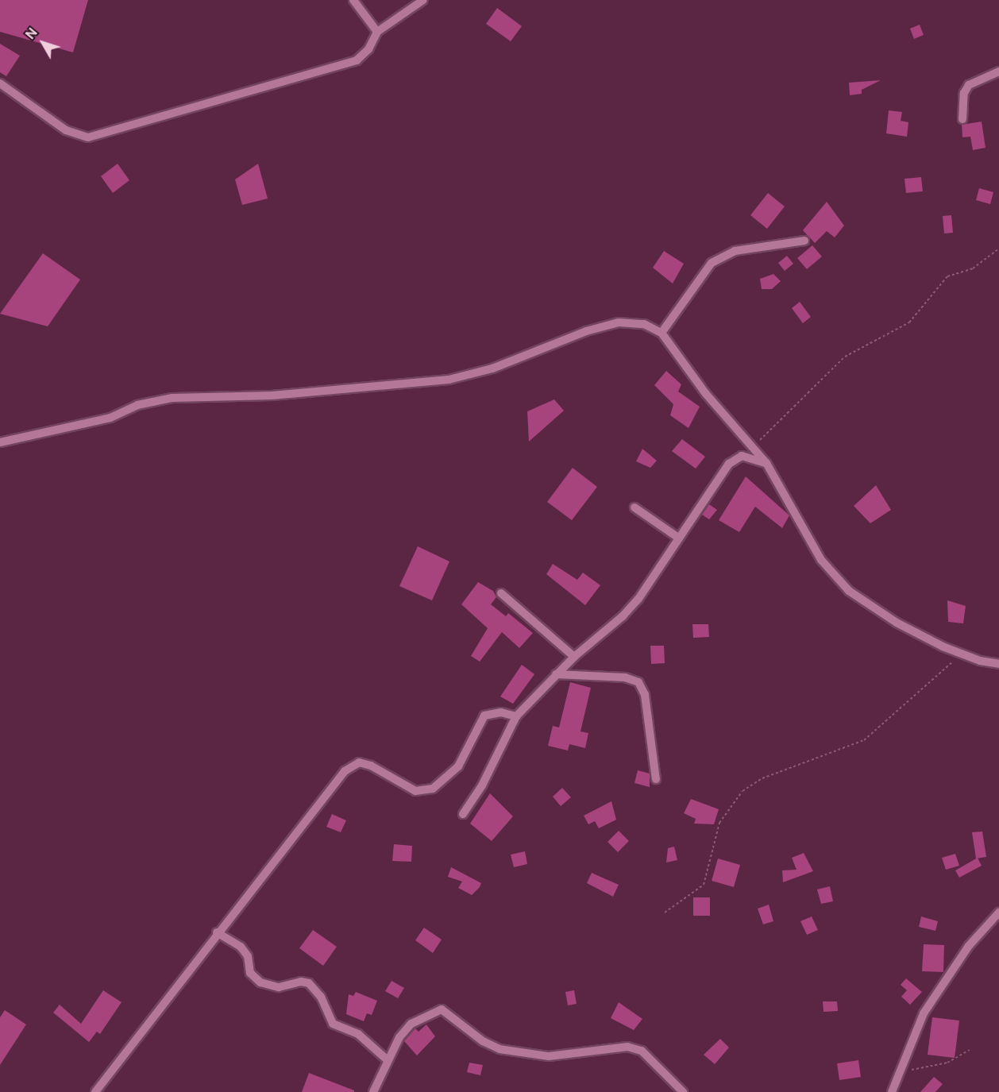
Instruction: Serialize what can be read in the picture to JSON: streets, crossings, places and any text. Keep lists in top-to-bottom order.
{
  "north": "top left"
}
